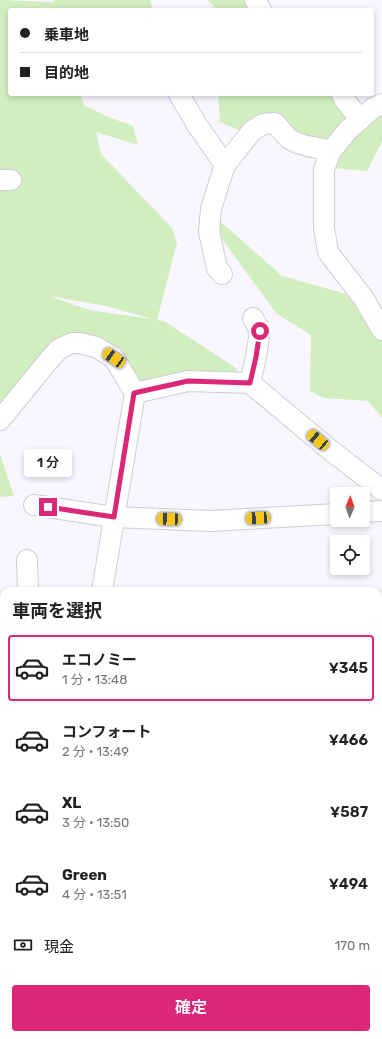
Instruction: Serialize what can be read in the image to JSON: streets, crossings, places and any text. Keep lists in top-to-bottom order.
{
  "north": "top",
  "page": {
    "banner": ["乗車地", "目的地"],
    "bubble": "1 分",
    "heading": "車両を選択",
    "list": [
      {
        "name": "エコノミー",
        "note": "1 分 · 13:48",
        "value": "¥345"
      },
      {
        "name": "コンフォート",
        "note": "2 分 · 13:49",
        "value": "¥466"
      },
      {
        "name": "XL",
        "note": "3 分 · 13:50",
        "value": "¥587"
      },
      {
        "name": "Green",
        "note": "4 分 · 13:51",
        "value": "¥494"
      }
    ],
    "pay": ["現金", "170 m"],
    "buttons": "確定"
  }
}
